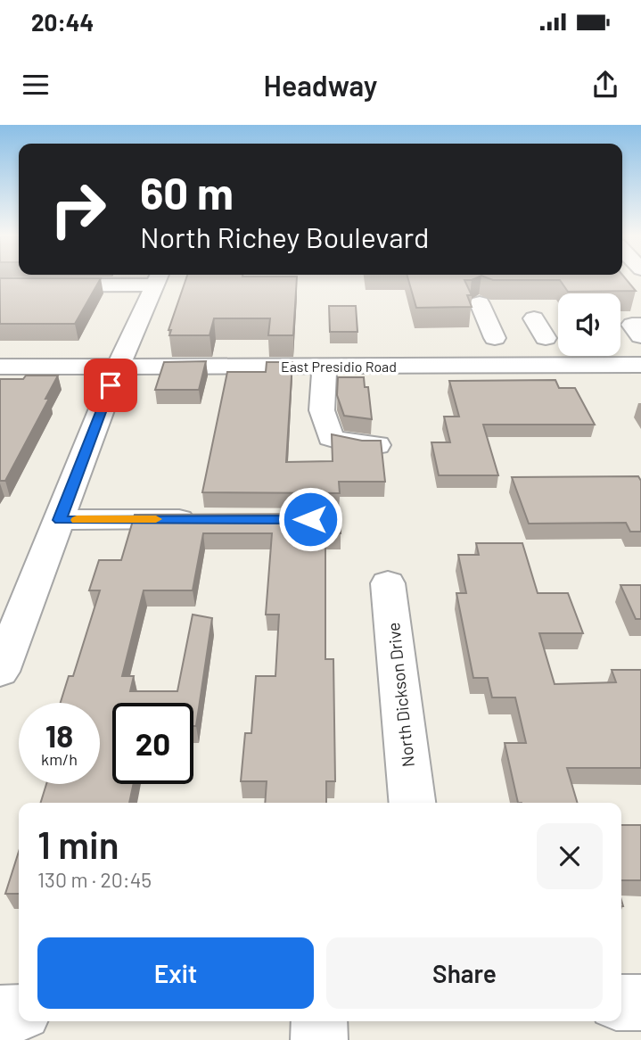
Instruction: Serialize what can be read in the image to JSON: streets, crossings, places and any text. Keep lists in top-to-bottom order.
{
  "streets": {
    "street": ["East Presidio Road", "North Dickson Drive"]
  },
  "page": {
    "status": "20:44",
    "header": "Headway",
    "turn": ["60 m", "North Richey Boulevard"],
    "speed": "18 km/h",
    "limit": "20",
    "heading": ["1 min", "130 m · 20:45"],
    "buttons": ["Exit", "Share"]
  }
}
